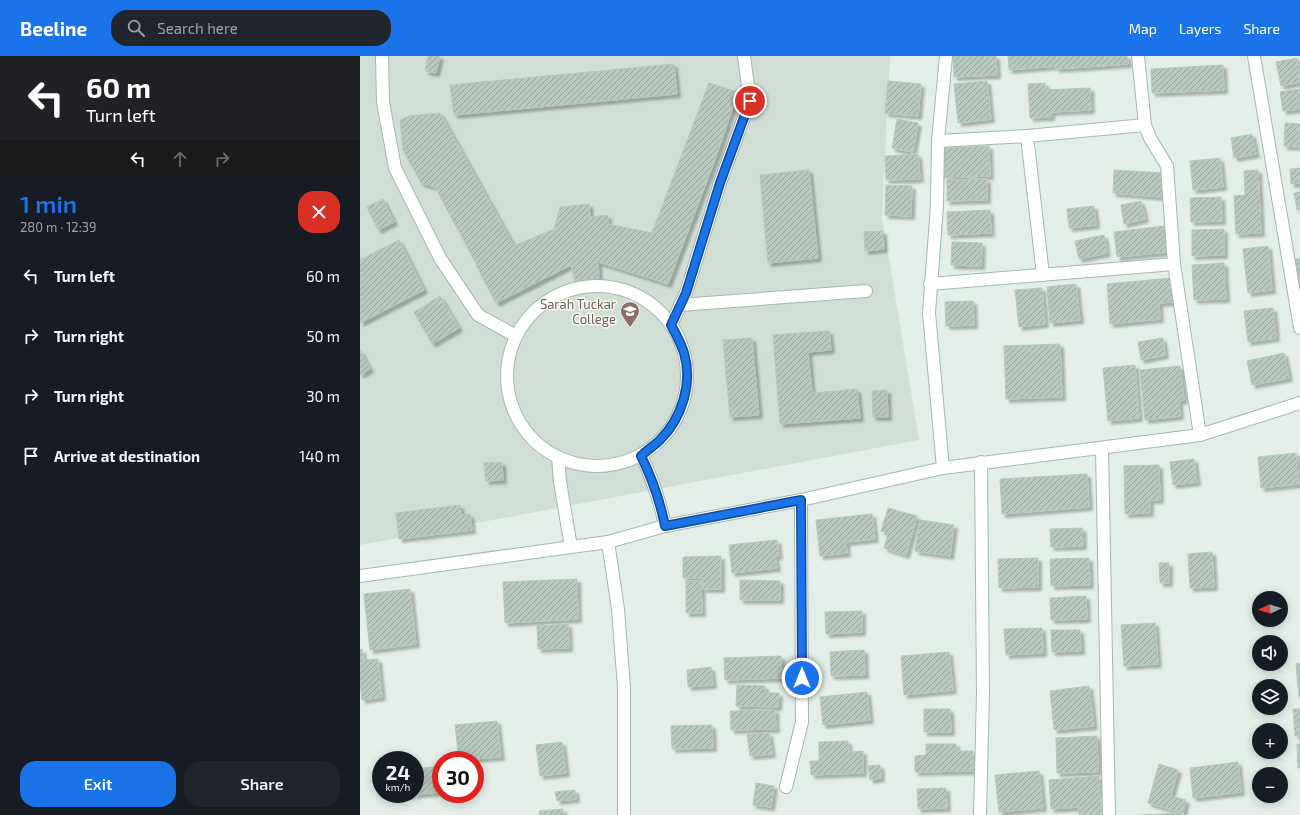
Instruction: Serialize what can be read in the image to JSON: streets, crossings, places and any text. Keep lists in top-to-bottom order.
{
  "places": {
    "school or university": ["Sarah Tuckar College"]
  },
  "north": "left",
  "page": {
    "header": "Beeline",
    "search": "Search here",
    "nav": ["Map", "Layers", "Share"],
    "turn": ["60 m", "Turn left"],
    "heading": ["1 min", "280 m · 12:39"],
    "list": [
      {
        "name": "Turn left",
        "value": "60 m"
      },
      {
        "name": "Turn right",
        "value": "50 m"
      },
      {
        "name": "Turn right",
        "value": "30 m"
      },
      {
        "name": "Arrive at destination",
        "value": "140 m"
      }
    ],
    "map_buttons": ["+", "−"],
    "speed": "24 km/h",
    "limit": "30",
    "buttons": ["Exit", "Share"]
  }
}
